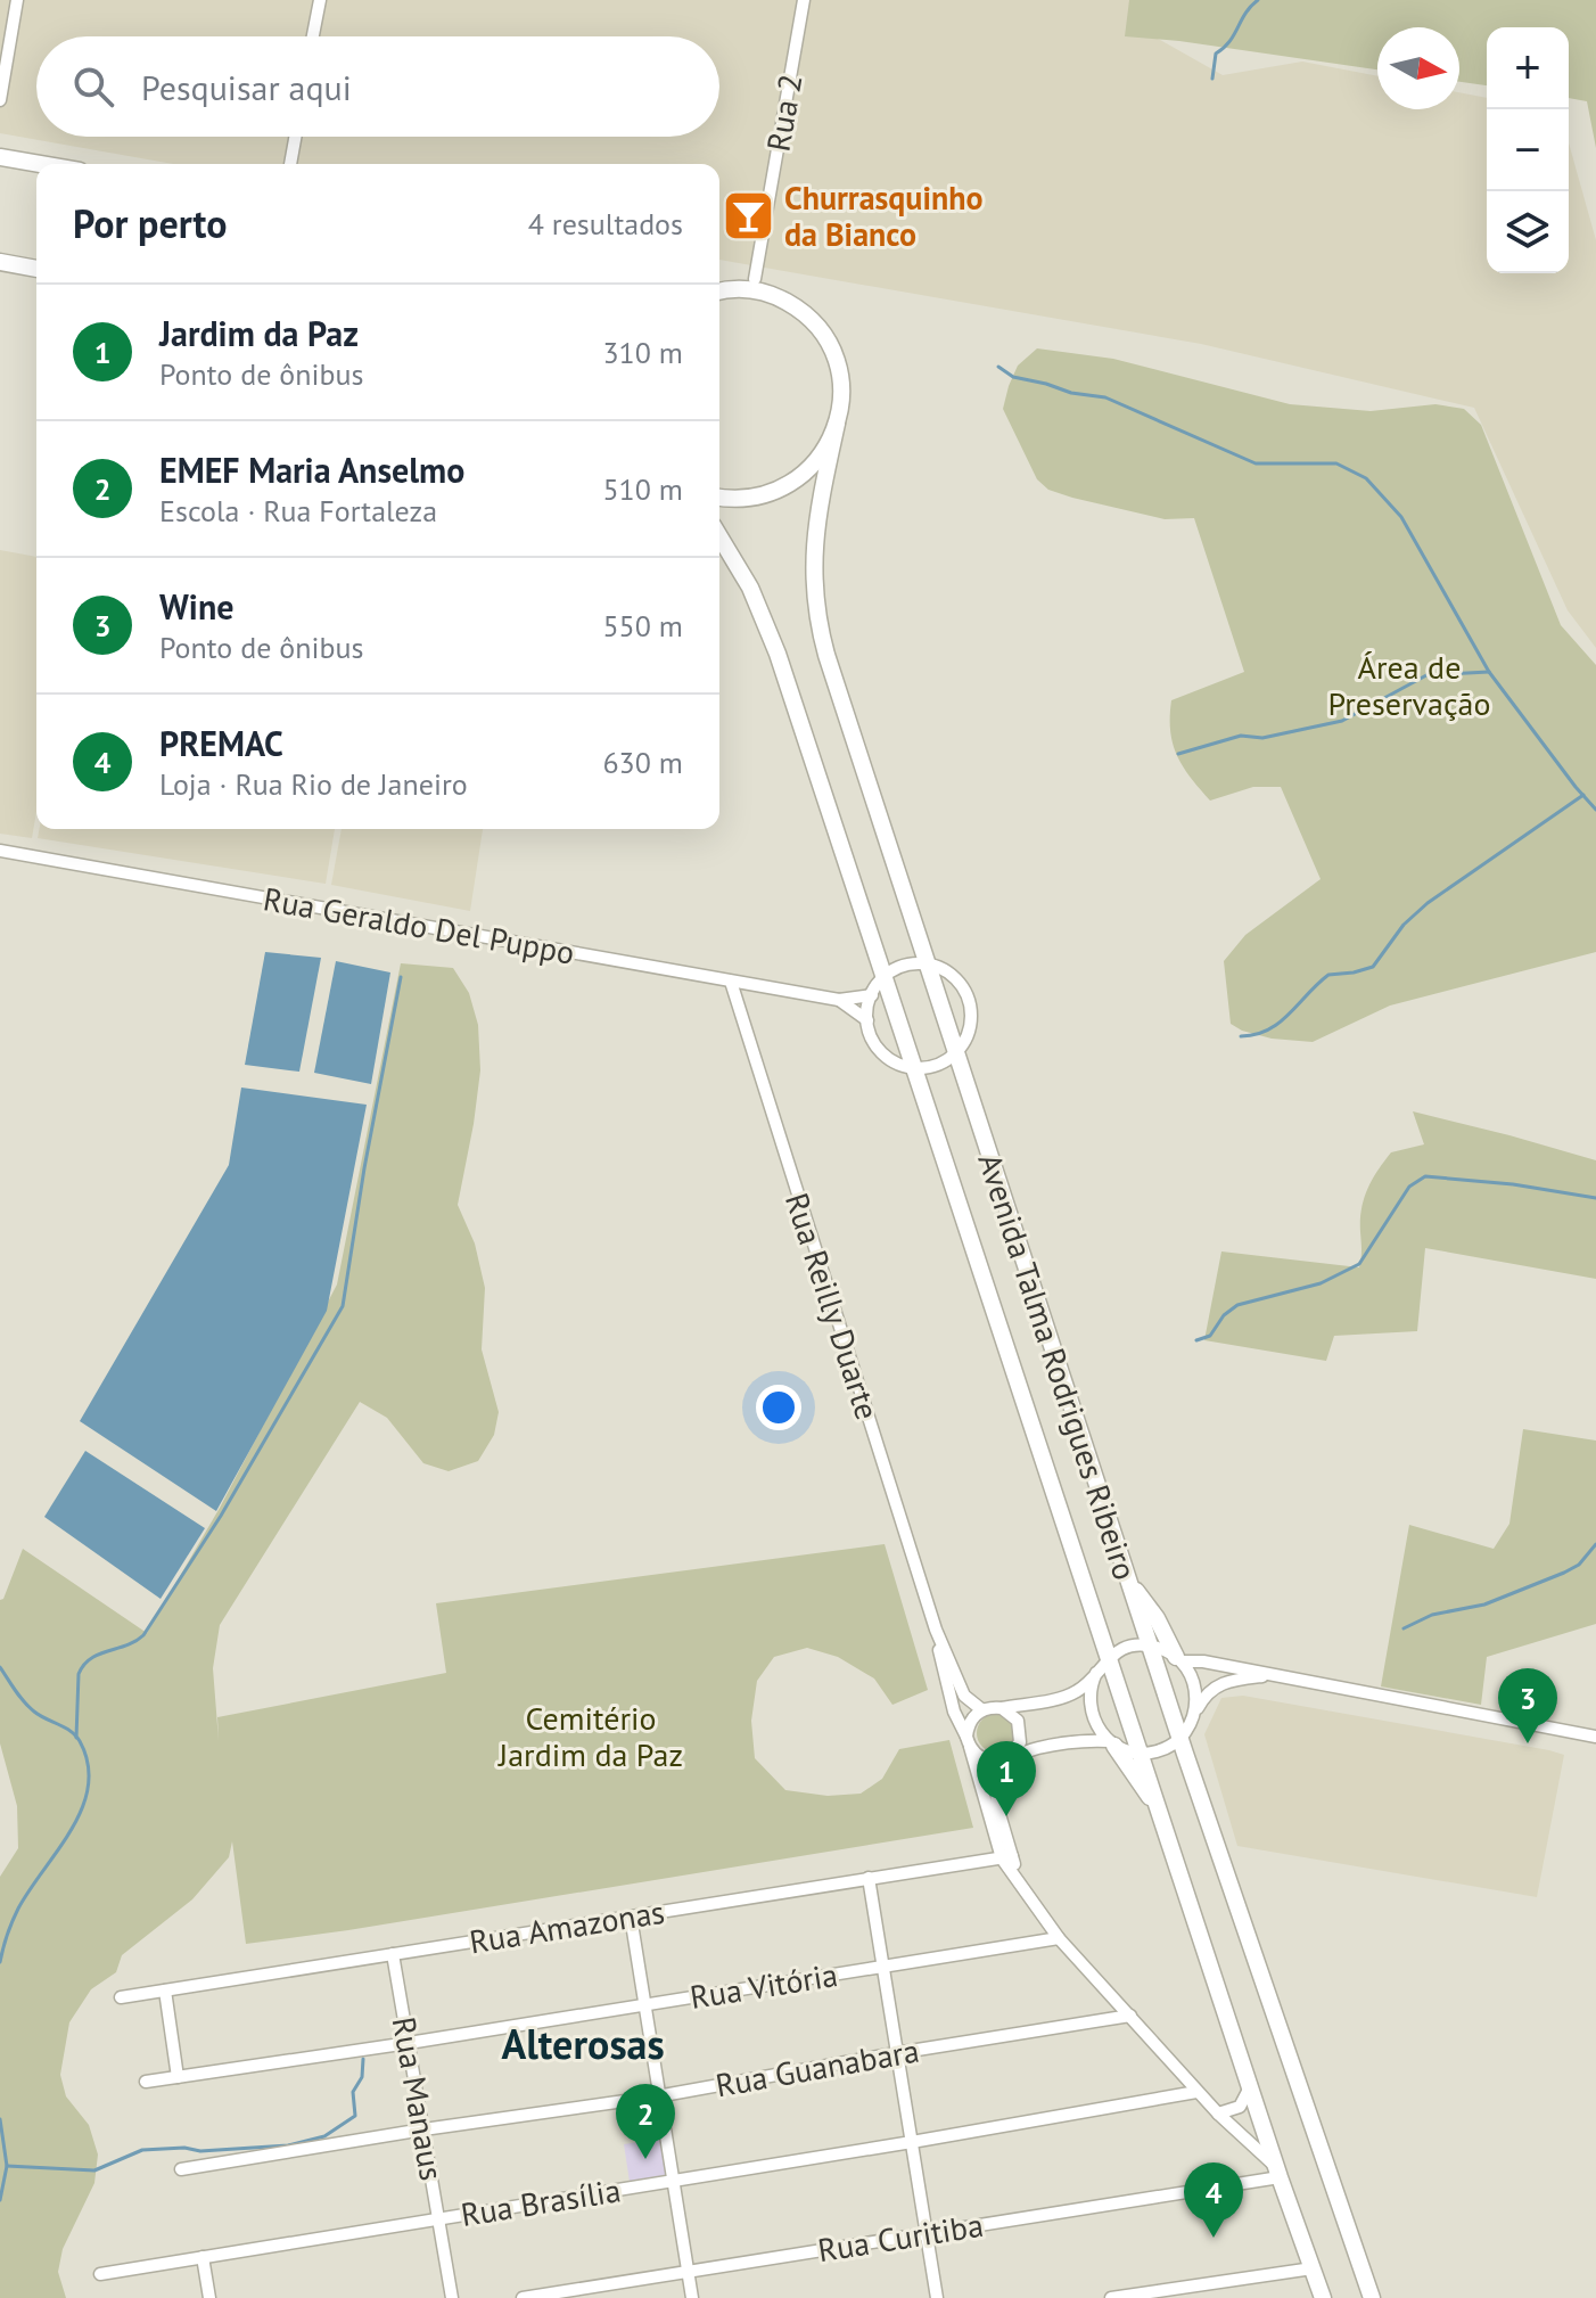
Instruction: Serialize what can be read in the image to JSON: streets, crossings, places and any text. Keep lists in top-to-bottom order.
{
  "streets": {
    "main road": ["Avenida Talma Rodrigues Ribeiro"],
    "street": [
      "Rua 2",
      "Rua Geraldo Del Puppo",
      "Rua Reilly Duarte",
      "Rua Amazonas",
      "Rua Vitória",
      "Rua Guanabara",
      "Rua Manaus",
      "Rua Brasília",
      "Rua Curitiba"
    ]
  },
  "crossings": [
    ["Rua Geraldo Del Puppo", "Rua Reilly Duarte"],
    ["Rua Reilly Duarte", "Avenida Talma Rodrigues Ribeiro"],
    ["Rua Reilly Duarte", "Rua Amazonas"],
    ["Rua Reilly Duarte", "Rua Vitória"],
    ["Rua Reilly Duarte", "Rua Guanabara"],
    ["Rua Reilly Duarte", "Rua Brasília"],
    ["Rua Reilly Duarte", "Rua Curitiba"],
    ["Avenida Talma Rodrigues Ribeiro", "Rua Curitiba"],
    ["Rua Amazonas", "Rua Manaus"],
    ["Rua Vitória", "Rua Manaus"],
    ["Rua Guanabara", "Rua Manaus"],
    ["Rua Manaus", "Rua Brasília"]
  ],
  "districts": ["Alterosas"],
  "parks": ["Área de Preservação", "Cemitério Jardim da Paz"],
  "places": {
    "bar": ["Churrasquinho da Bianco"]
  },
  "north": "right",
  "page": {
    "map_buttons": ["+", "−"],
    "search": "Pesquisar aqui",
    "heading": ["Por perto", "4 resultados"],
    "list": [
      {
        "mark": "1",
        "name": "Jardim da Paz",
        "note": "Ponto de ônibus",
        "value": "310 m"
      },
      {
        "mark": "2",
        "name": "EMEF Maria Anselmo",
        "note": "Escola · Rua Fortaleza",
        "value": "510 m"
      },
      {
        "mark": "3",
        "name": "Wine",
        "note": "Ponto de ônibus",
        "value": "550 m"
      },
      {
        "mark": "4",
        "name": "PREMAC",
        "note": "Loja · Rua Rio de Janeiro",
        "value": "630 m"
      }
    ],
    "pins": [
      "3",
      "1",
      "2",
      "4"
    ]
  }
}
